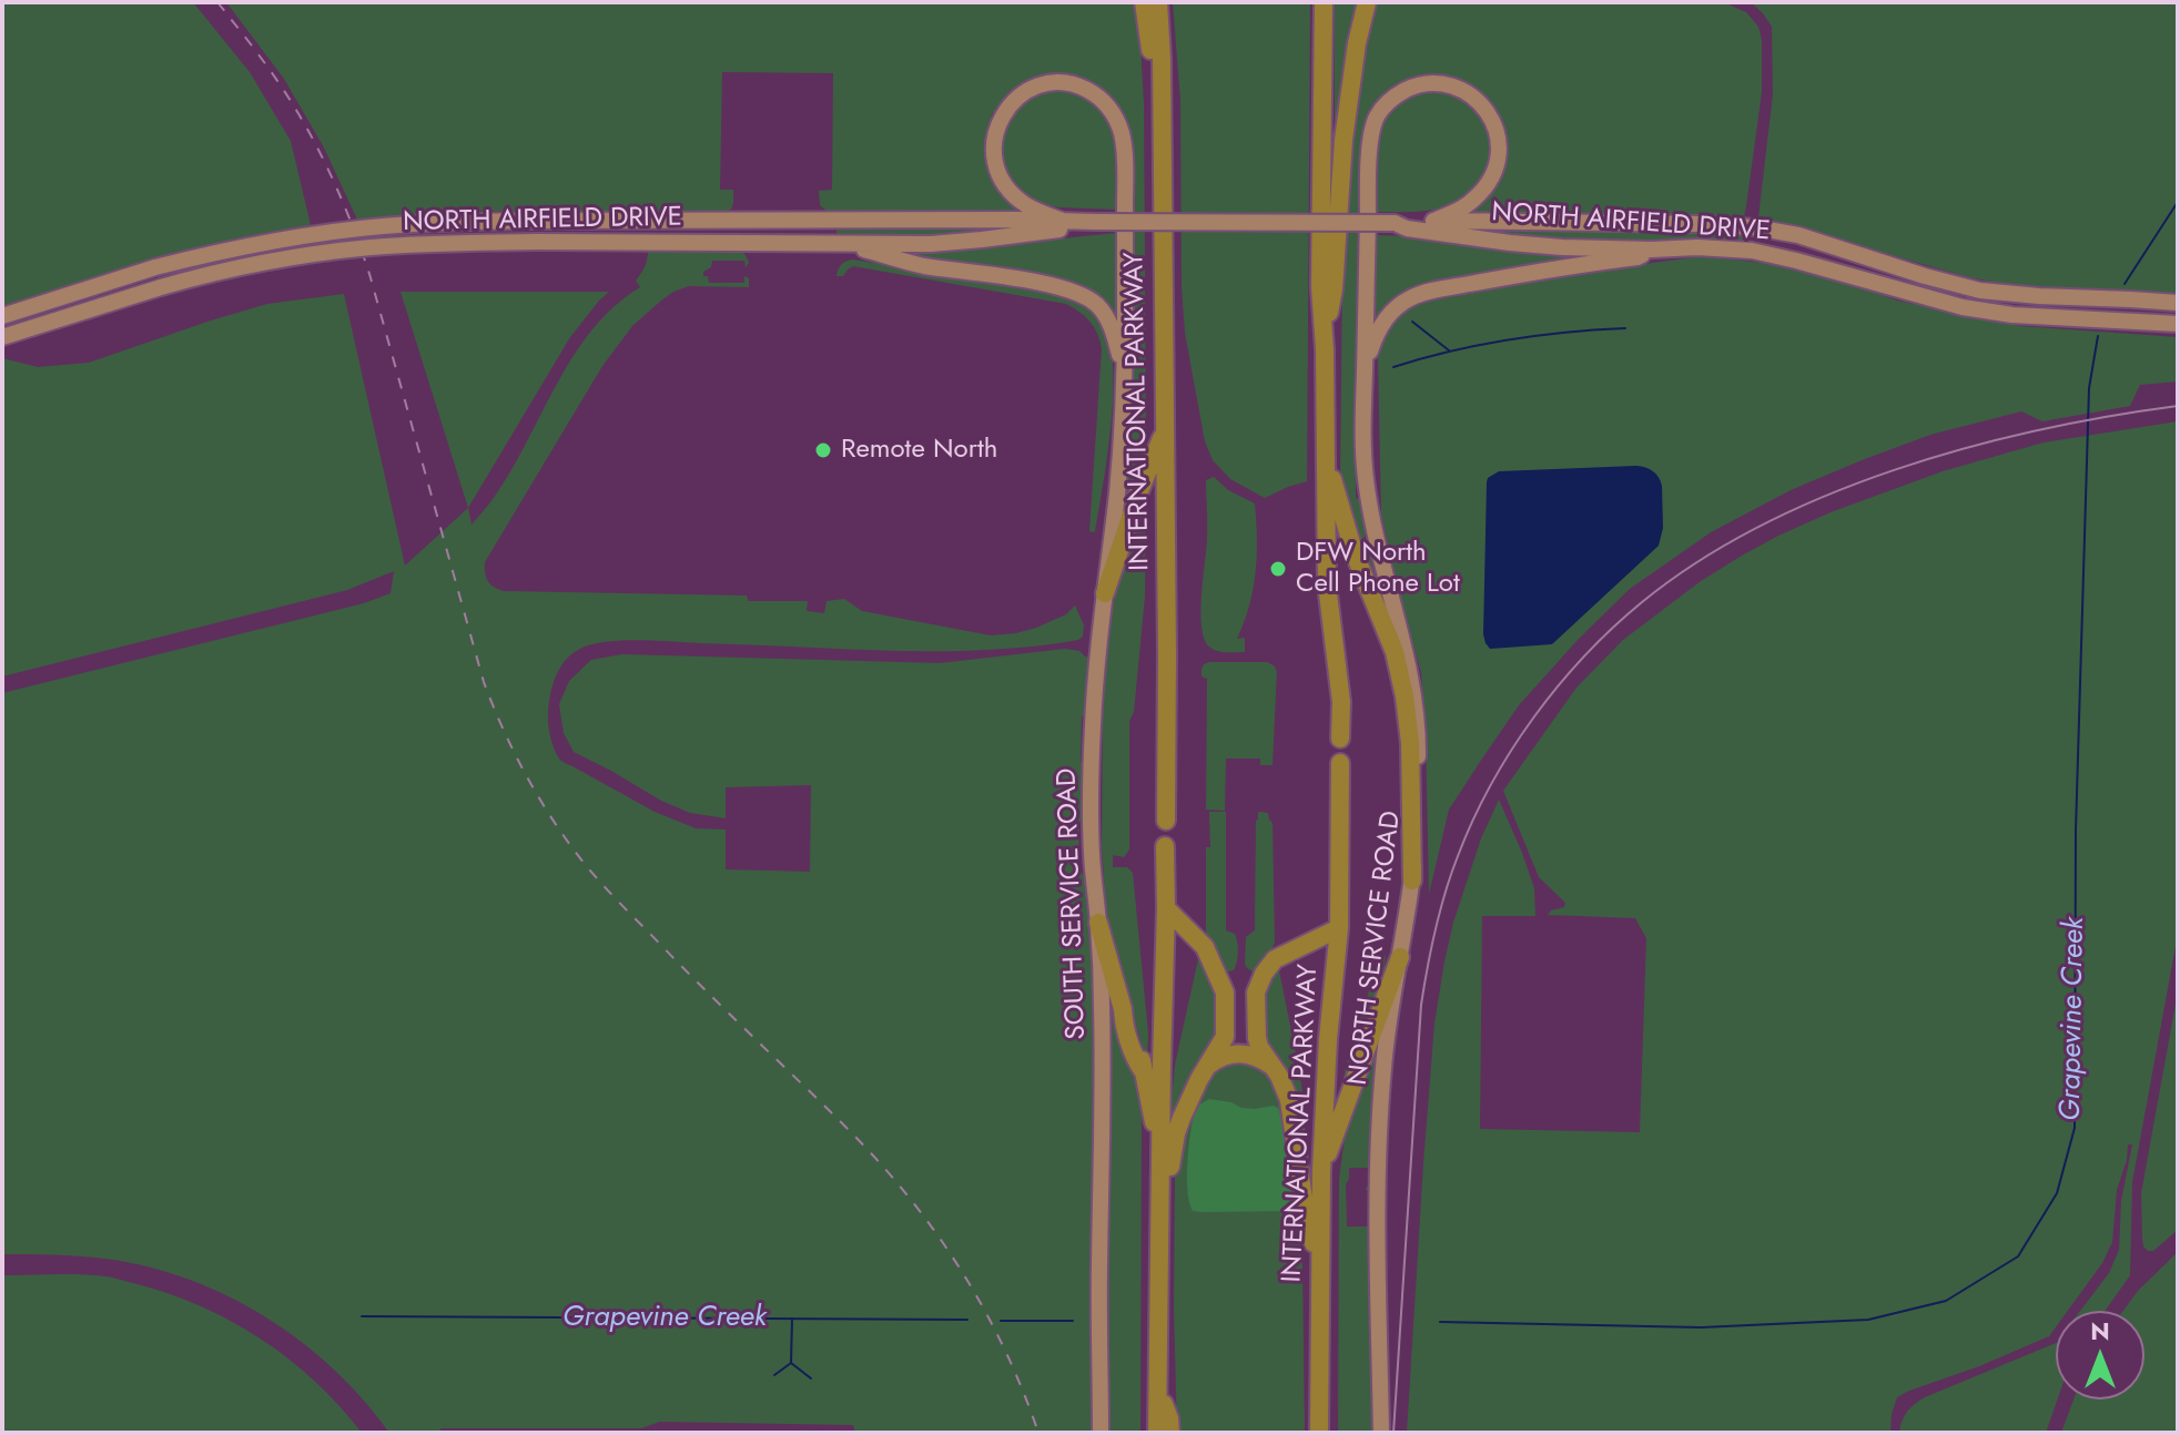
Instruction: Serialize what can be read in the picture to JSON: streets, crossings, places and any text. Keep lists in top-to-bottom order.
{
  "streets": {
    "highway": ["INTERNATIONAL PARKWAY"],
    "main road": ["NORTH AIRFIELD DRIVE", "SOUTH SERVICE ROAD", "NORTH SERVICE ROAD"]
  },
  "crossings": [
    ["NORTH AIRFIELD DRIVE", "SOUTH SERVICE ROAD"],
    ["NORTH AIRFIELD DRIVE", "NORTH SERVICE ROAD"]
  ],
  "water": ["Grapevine Creek"],
  "places": ["Remote North", "DFW North Cell Phone Lot"],
  "north": "top"
}
